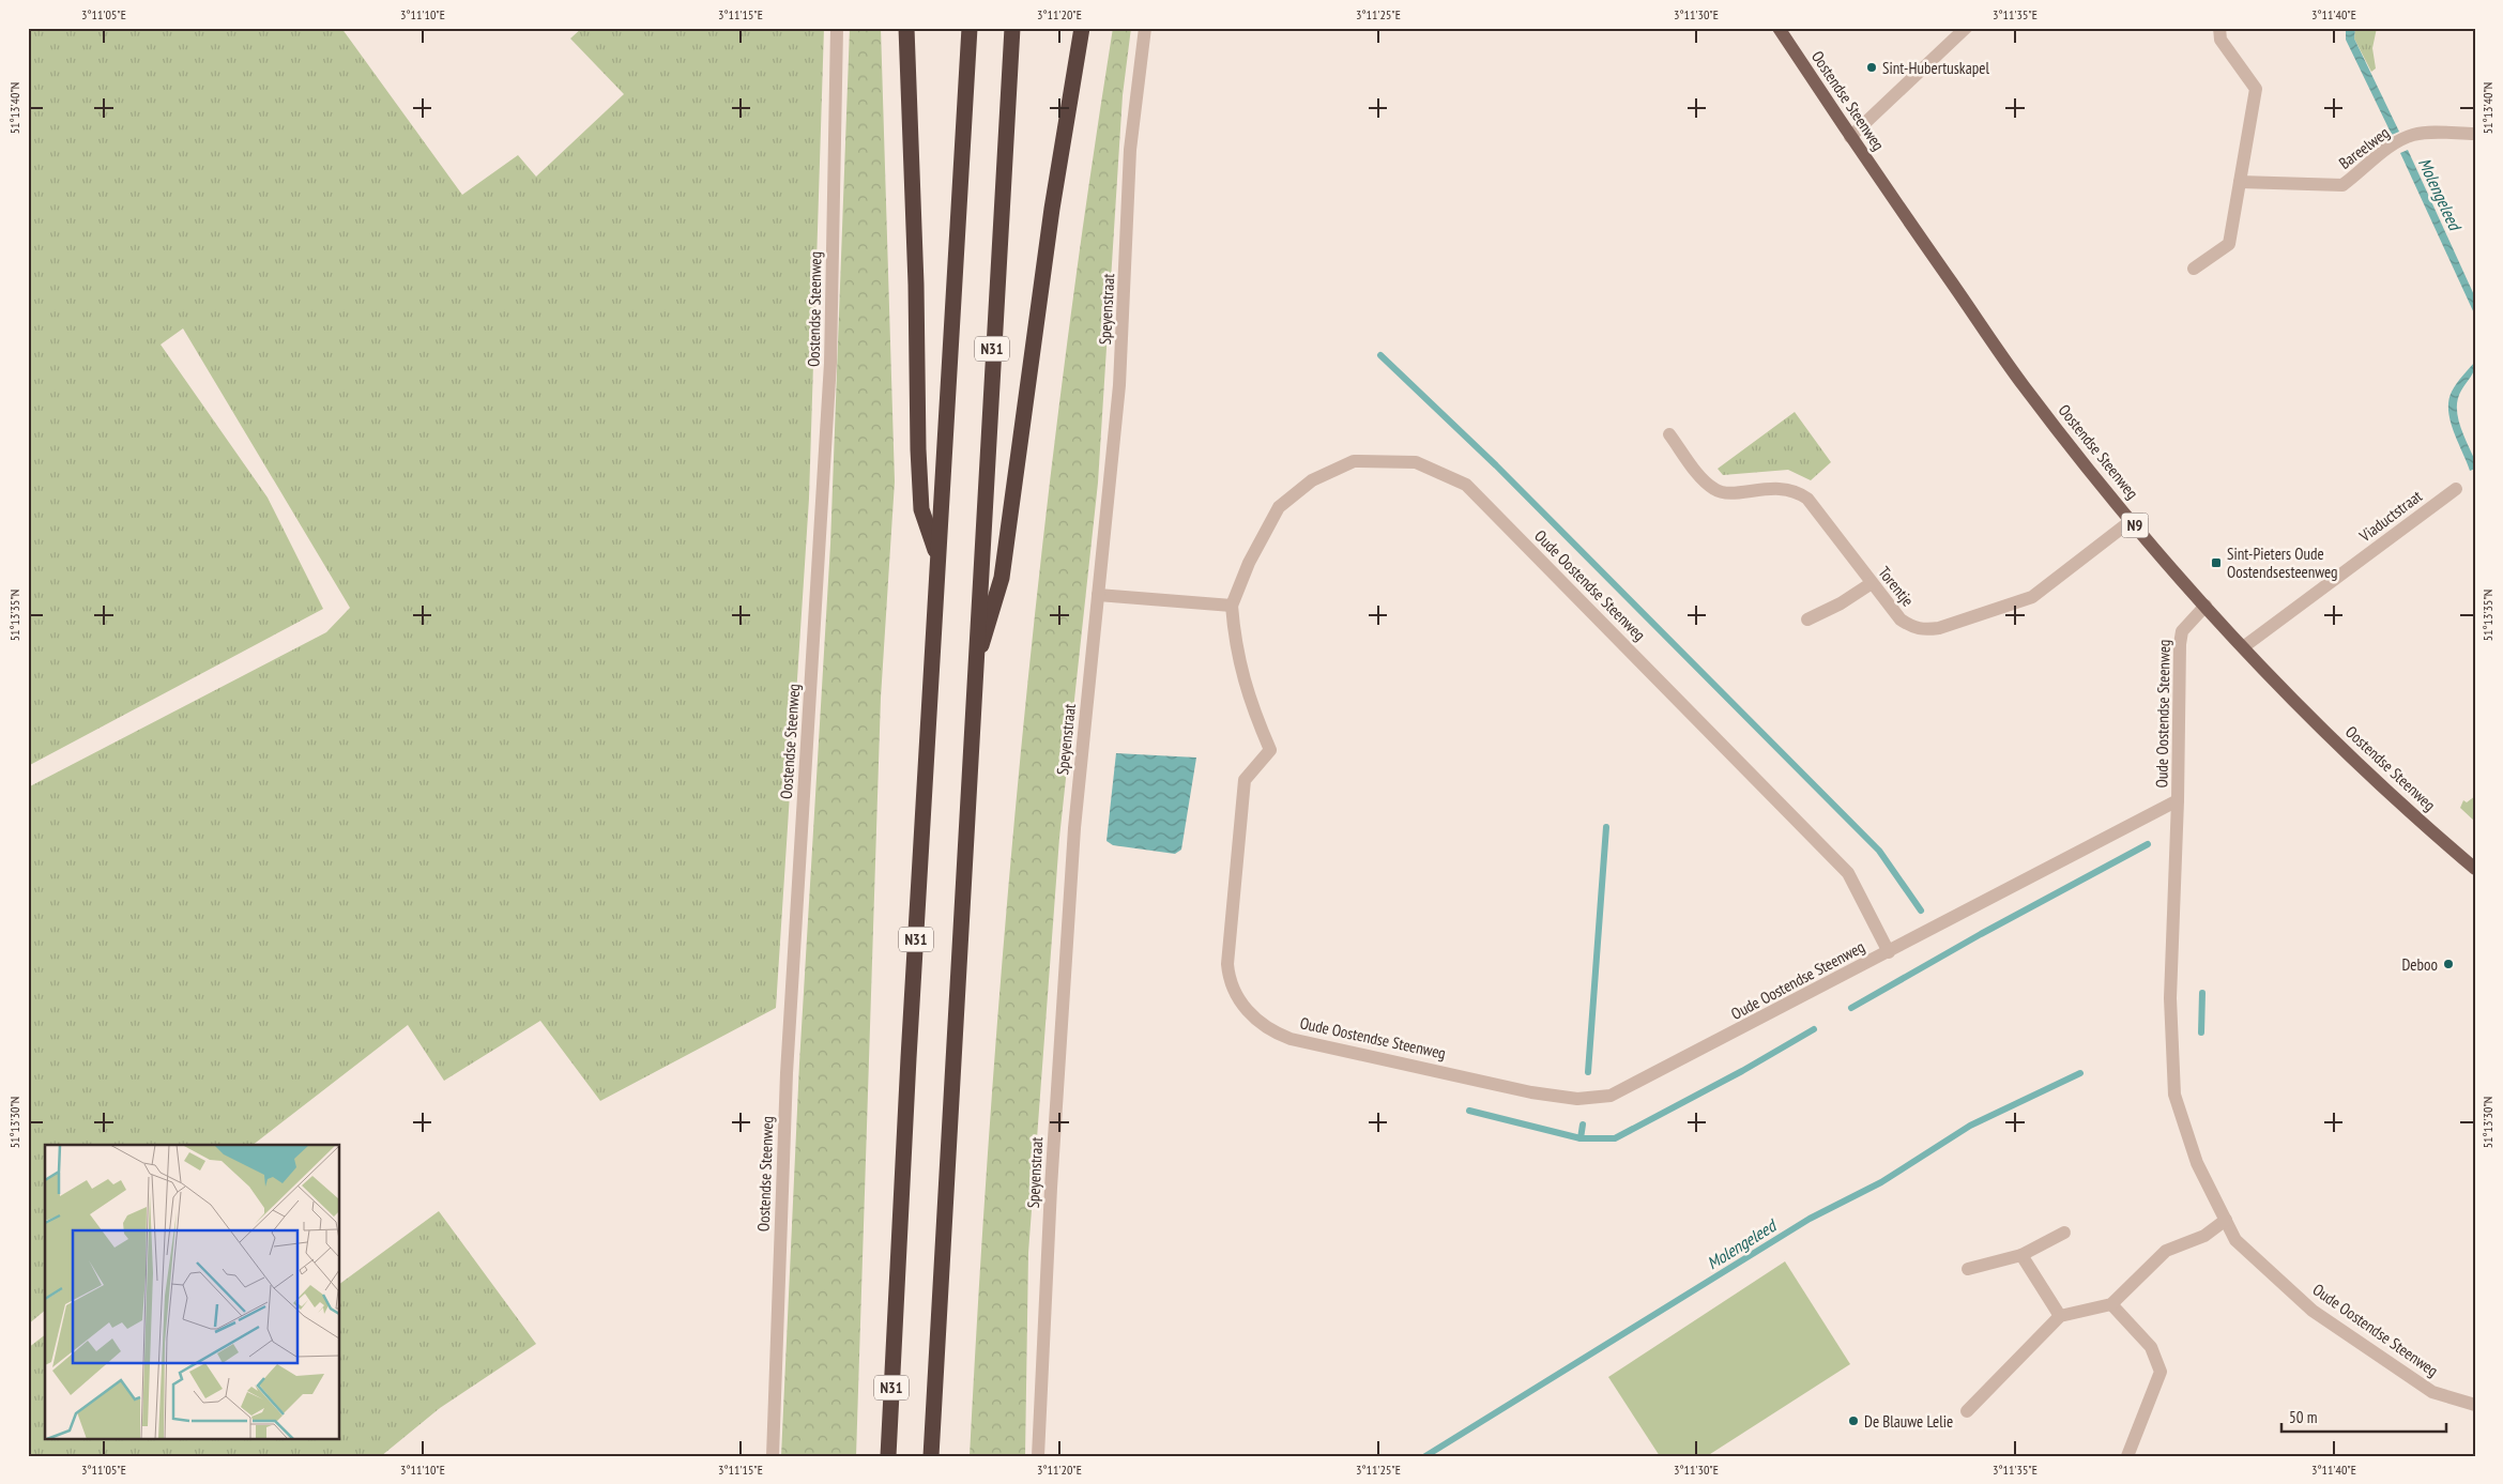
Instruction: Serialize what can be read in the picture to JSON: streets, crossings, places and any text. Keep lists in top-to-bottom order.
{
  "streets": {
    "highway": ["N31"],
    "main road": ["Oostendse Steenweg", "N9"],
    "street": [
      "Bareelweg",
      "Speyenstraat",
      "Viaductstraat",
      "Oude Oostendse Steenweg",
      "Torentje"
    ]
  },
  "crossings": [
    ["Oostendse Steenweg", "Viaductstraat"],
    ["Oostendse Steenweg", "Oude Oostendse Steenweg"],
    ["Oostendse Steenweg", "Torentje"]
  ],
  "water": ["Molengeleed"],
  "places": {
    "other": ["Sint-Hubertuskapel", "Deboo", "De Blauwe Lelie"],
    "transit": ["Sint-Pieters Oude Oostendsesteenweg"]
  },
  "scale_bar": "50 m",
  "coordinates": [
    "3°11'05\"E",
    "3°11'10\"E",
    "3°11'15\"E",
    "3°11'20\"E",
    "3°11'25\"E",
    "3°11'30\"E",
    "3°11'35\"E",
    "3°11'40\"E",
    "51°13'40\"N",
    "51°13'35\"N",
    "51°13'30\"N"
  ]
}
